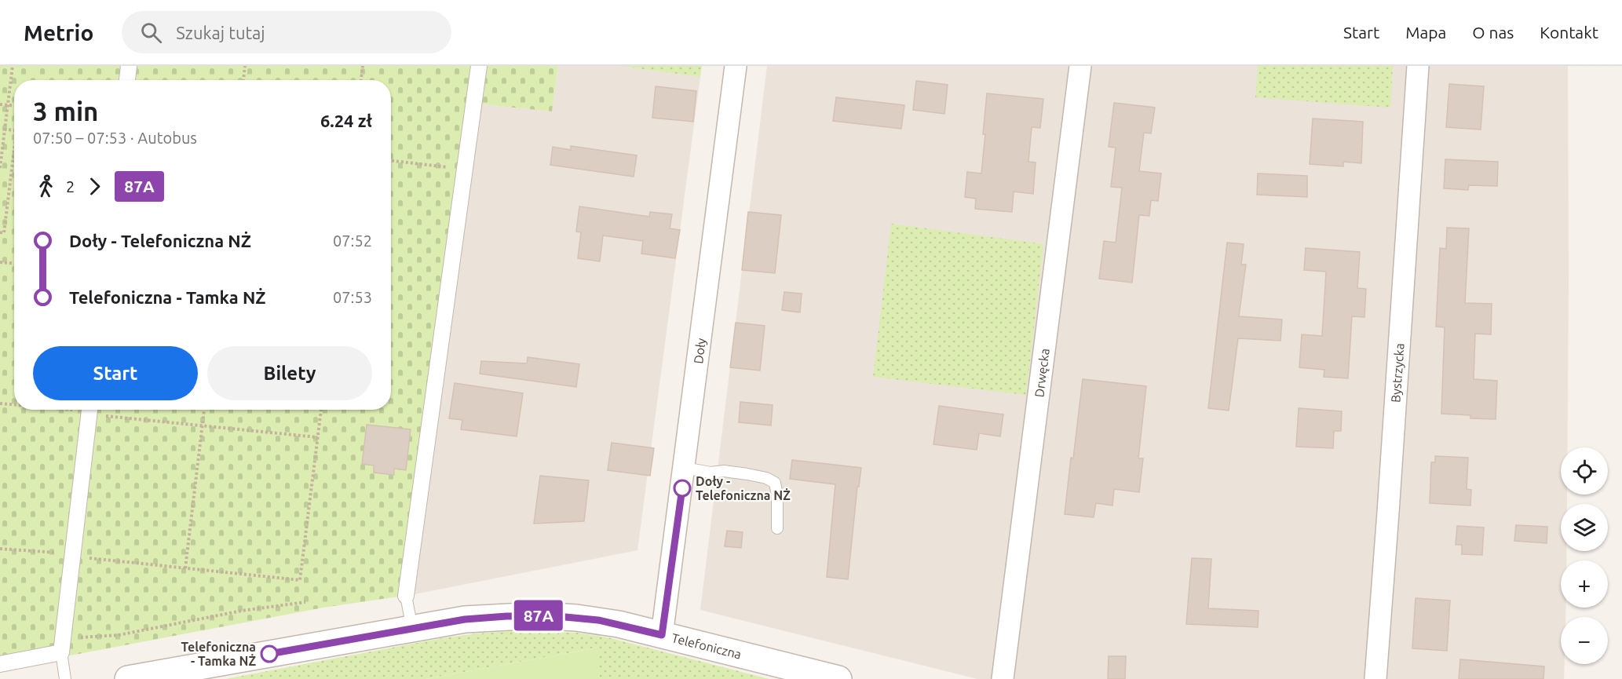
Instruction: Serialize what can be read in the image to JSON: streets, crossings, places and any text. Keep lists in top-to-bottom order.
{
  "streets": {
    "street": [
      "Doły",
      "Drwęcka",
      "Bystrzycka",
      "Telefoniczna"
    ]
  },
  "crossings": [
    ["Doły", "Telefoniczna"]
  ],
  "places": ["Doły - Telefoniczna NŻ", "Telefoniczna - Tamka NŻ"],
  "lines": ["bus line 87A"],
  "page": {
    "header": "Metrio",
    "search": "Szukaj tutaj",
    "nav": [
      "Start",
      "Mapa",
      "O nas",
      "Kontakt"
    ],
    "on_map": "87A",
    "heading": ["3 min", "07:50 – 07:53 · Autobus", "6.24 zł"],
    "legs": ["2", "87A"],
    "list": [
      {
        "name": "Doły - Telefoniczna NŻ",
        "value": "07:52"
      },
      {
        "name": "Telefoniczna - Tamka NŻ",
        "value": "07:53"
      }
    ],
    "buttons": ["Start", "Bilety"],
    "map_buttons": ["+", "−"]
  }
}
